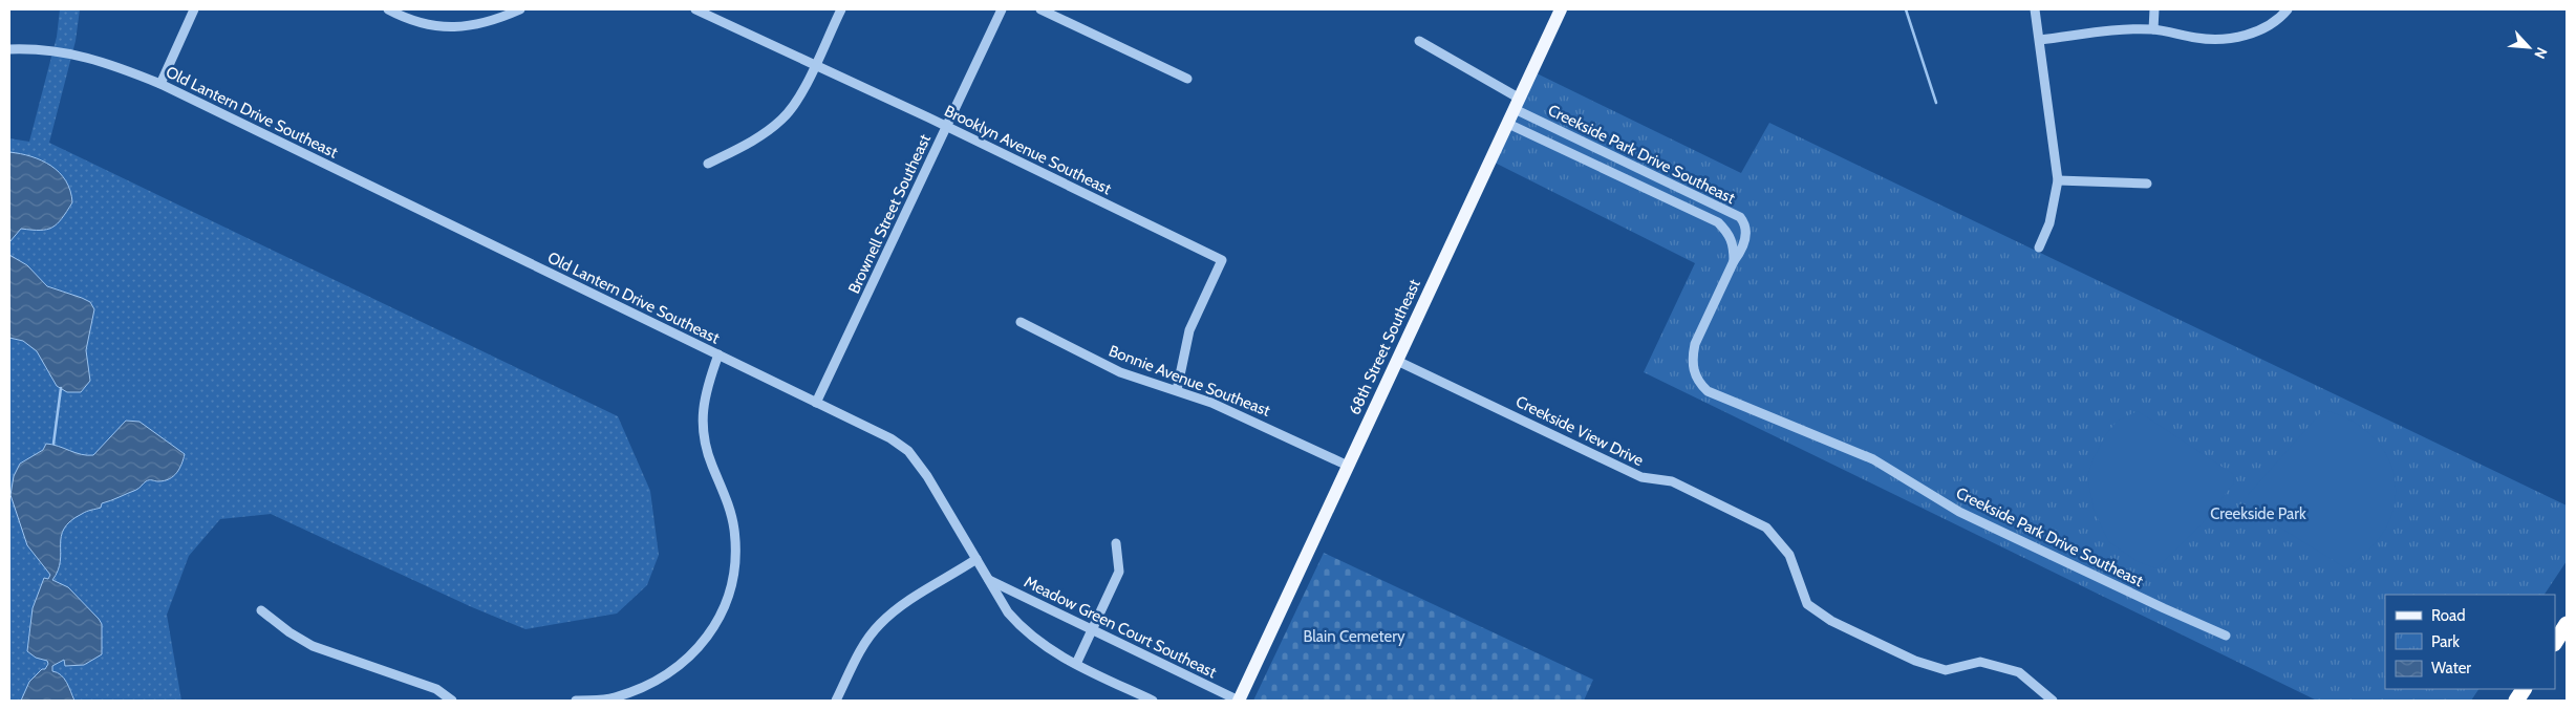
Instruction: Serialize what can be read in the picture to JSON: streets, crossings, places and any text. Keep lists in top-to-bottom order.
{
  "streets": {
    "main road": ["68th Street Southeast"],
    "street": [
      "Old Lantern Drive Southeast",
      "Brooklyn Avenue Southeast",
      "Creekside Park Drive Southeast",
      "Brownell Street Southeast",
      "Bonnie Avenue Southeast",
      "Creekside View Drive",
      "Meadow Green Court Southeast"
    ]
  },
  "crossings": [
    ["Old Lantern Drive Southeast", "Brownell Street Southeast"],
    ["Old Lantern Drive Southeast", "Meadow Green Court Southeast"],
    ["Brooklyn Avenue Southeast", "Brownell Street Southeast"],
    ["Brooklyn Avenue Southeast", "Bonnie Avenue Southeast"],
    ["Creekside Park Drive Southeast", "68th Street Southeast"],
    ["68th Street Southeast", "Bonnie Avenue Southeast"],
    ["68th Street Southeast", "Creekside View Drive"],
    ["68th Street Southeast", "Meadow Green Court Southeast"]
  ],
  "parks": ["Creekside Park", "Blain Cemetery"],
  "legend": ["Road", "Park", "Water"],
  "north": "bottom right"
}
